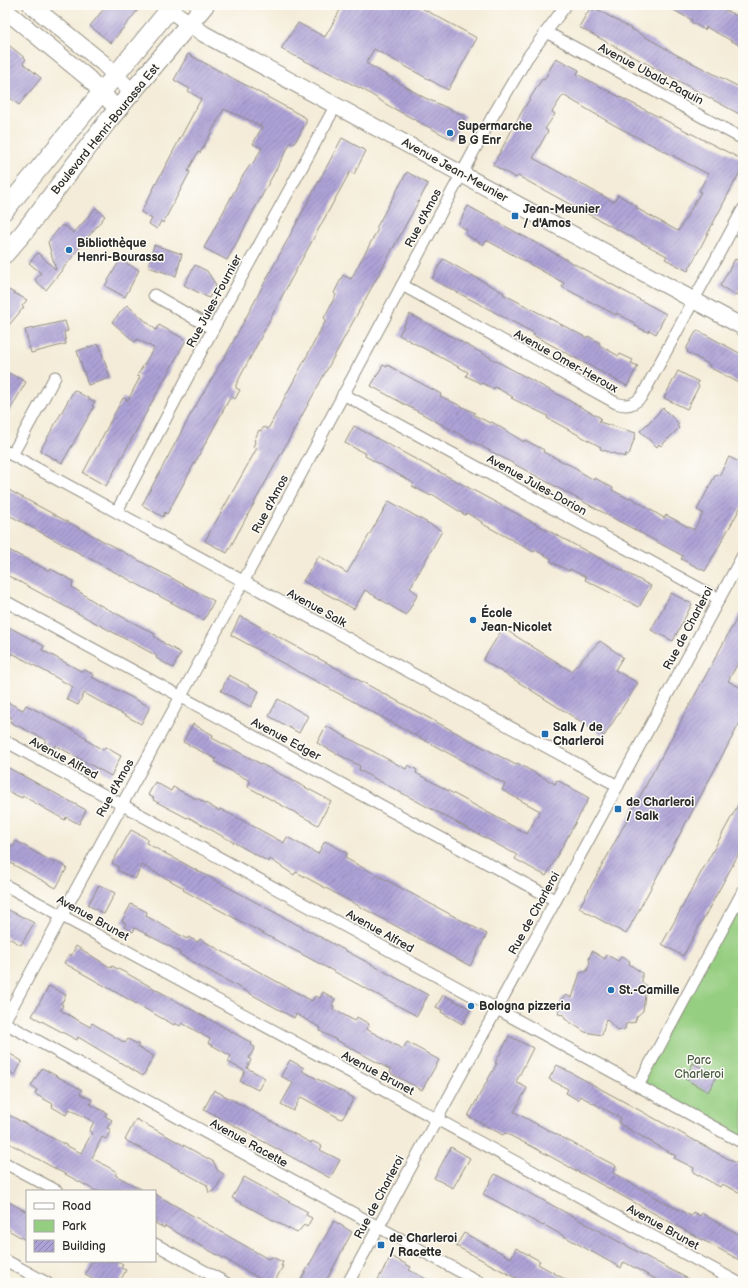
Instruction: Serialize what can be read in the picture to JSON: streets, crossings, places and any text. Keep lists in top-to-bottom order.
{
  "streets": {
    "main road": ["Boulevard Henri-Bourassa Est"],
    "street": [
      "Avenue Ubald-Paquin",
      "Avenue Jean-Meunier",
      "Rue d'Amos",
      "Rue Jules-Fournier",
      "Avenue Omer-Heroux",
      "Avenue Jules-Dorion",
      "Avenue Salk",
      "Rue de Charleroi",
      "Avenue Edger",
      "Avenue Alfred",
      "Avenue Brunet",
      "Avenue Racette"
    ]
  },
  "crossings": [
    ["Avenue Ubald-Paquin", "Rue d'Amos"],
    ["Boulevard Henri-Bourassa Est", "Avenue Jean-Meunier"],
    ["Avenue Jean-Meunier", "Rue d'Amos"],
    ["Avenue Jean-Meunier", "Rue Jules-Fournier"],
    ["Avenue Jean-Meunier", "Avenue Omer-Heroux"],
    ["Rue d'Amos", "Avenue Omer-Heroux"],
    ["Rue d'Amos", "Avenue Jules-Dorion"],
    ["Rue d'Amos", "Avenue Salk"],
    ["Rue d'Amos", "Avenue Edger"],
    ["Rue d'Amos", "Avenue Alfred"],
    ["Rue d'Amos", "Avenue Brunet"],
    ["Rue Jules-Fournier", "Avenue Salk"],
    ["Avenue Jules-Dorion", "Rue de Charleroi"],
    ["Avenue Salk", "Rue de Charleroi"],
    ["Rue de Charleroi", "Avenue Edger"],
    ["Rue de Charleroi", "Avenue Alfred"],
    ["Rue de Charleroi", "Avenue Brunet"],
    ["Rue de Charleroi", "Avenue Racette"]
  ],
  "parks": ["Parc Charleroi"],
  "places": {
    "other": [
      "Supermarche B G Enr",
      "Bibliothèque Henri-Bourassa",
      "École Jean-Nicolet",
      "St.-Camille",
      "Bologna pizzeria"
    ],
    "transit": [
      "Jean-Meunier / d'Amos",
      "Salk / de Charleroi",
      "de Charleroi / Salk",
      "de Charleroi / Racette"
    ]
  },
  "legend": ["Road", "Park", "Building"]
}
